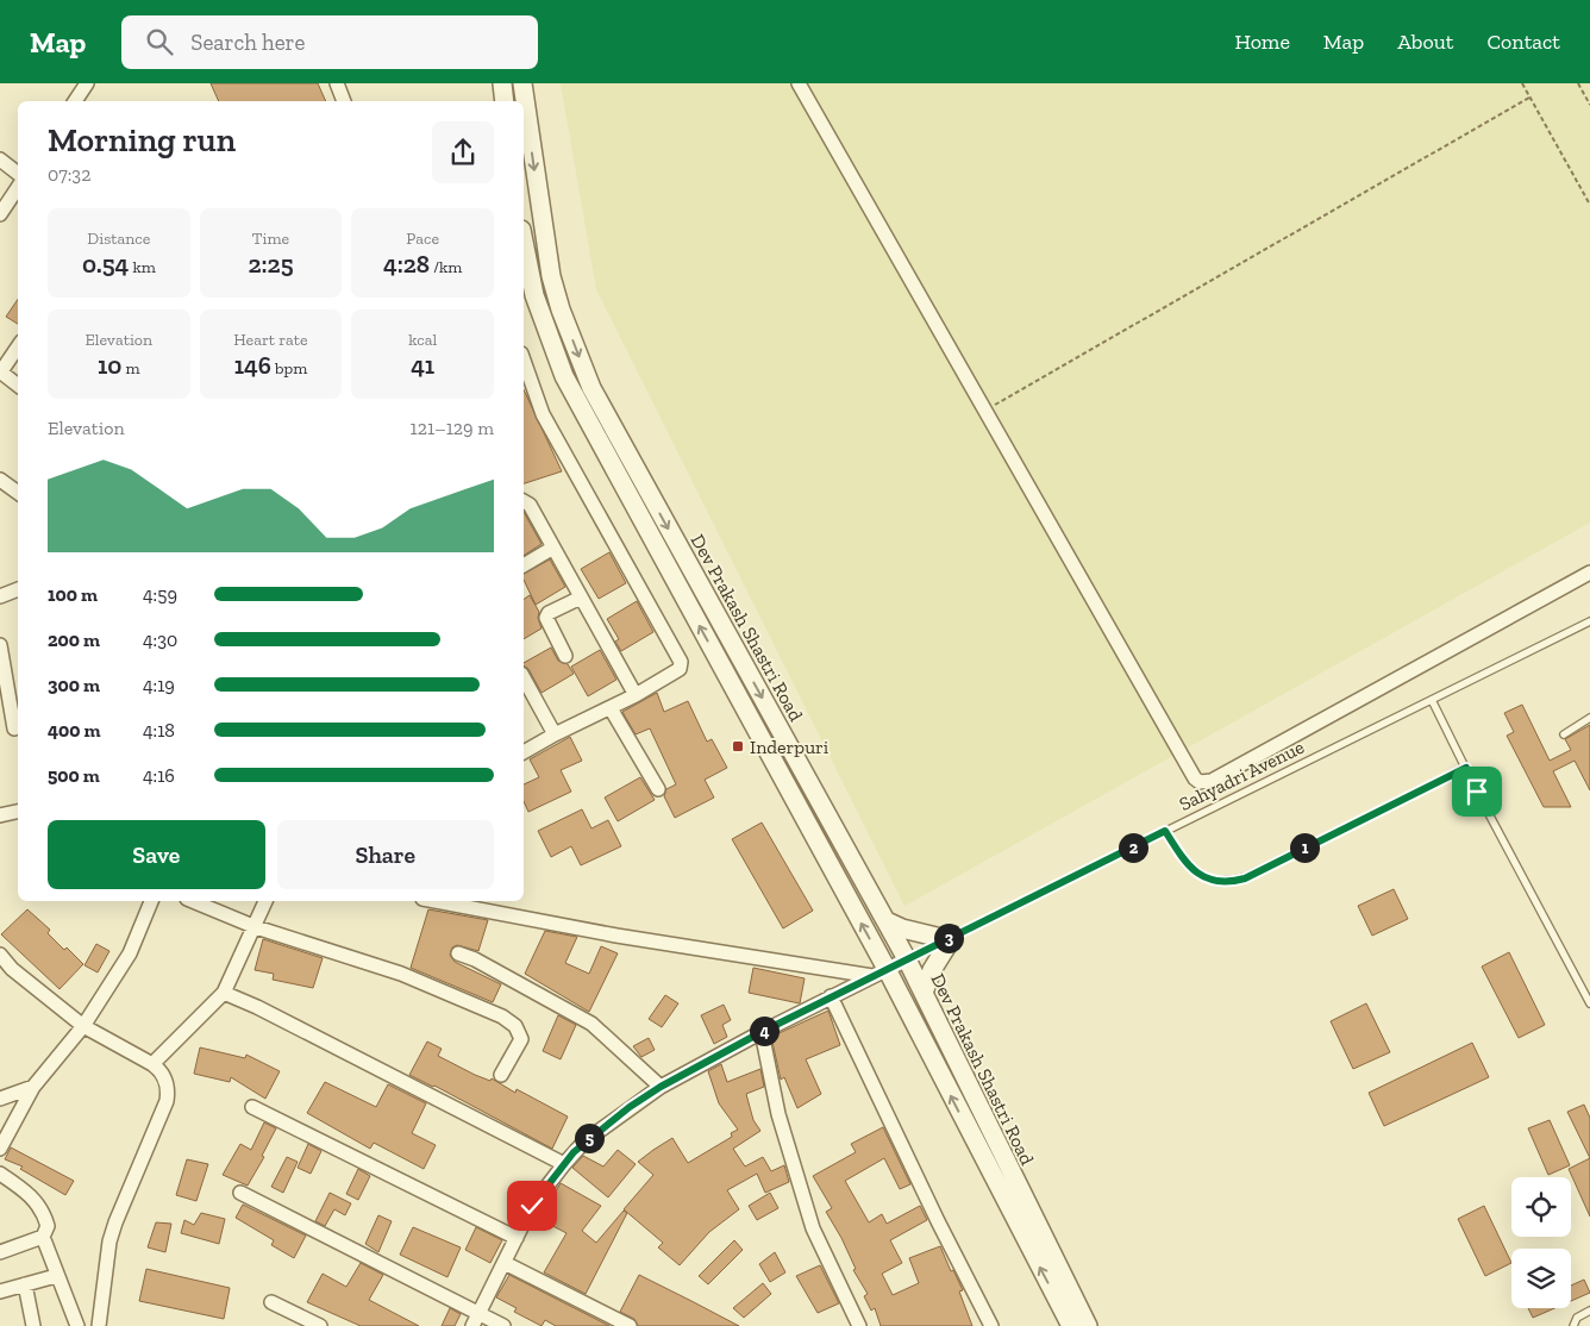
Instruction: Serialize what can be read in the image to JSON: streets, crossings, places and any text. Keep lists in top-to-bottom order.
{
  "streets": {
    "street": ["Dev Prakash Shastri Road"],
    "lane": ["Sahyadri Avenue"]
  },
  "crossings": [
    ["Dev Prakash Shastri Road", "Sahyadri Avenue"]
  ],
  "places": {
    "transit": ["Inderpuri"]
  },
  "page": {
    "header": "Map",
    "search": "Search here",
    "nav": [
      "Home",
      "Map",
      "About",
      "Contact"
    ],
    "heading": ["Morning run", "07:32"],
    "stats": [
      ["Distance", "0.54 km"],
      ["Time", "2:25"],
      ["Pace", "4:28 /km"],
      ["Elevation", "10 m"],
      ["Heart rate", "146 bpm"],
      ["kcal", "41"]
    ],
    "chart": ["Elevation", "121–129 m"],
    "list": [
      {
        "name": "100 m",
        "note": "4:59"
      },
      {
        "name": "200 m",
        "note": "4:30"
      },
      {
        "name": "300 m",
        "note": "4:19"
      },
      {
        "name": "400 m",
        "note": "4:18"
      },
      {
        "name": "500 m",
        "note": "4:16"
      }
    ],
    "buttons": ["Save", "Share"],
    "pins": [
      "1",
      "2",
      "3",
      "4",
      "5"
    ]
  }
}
